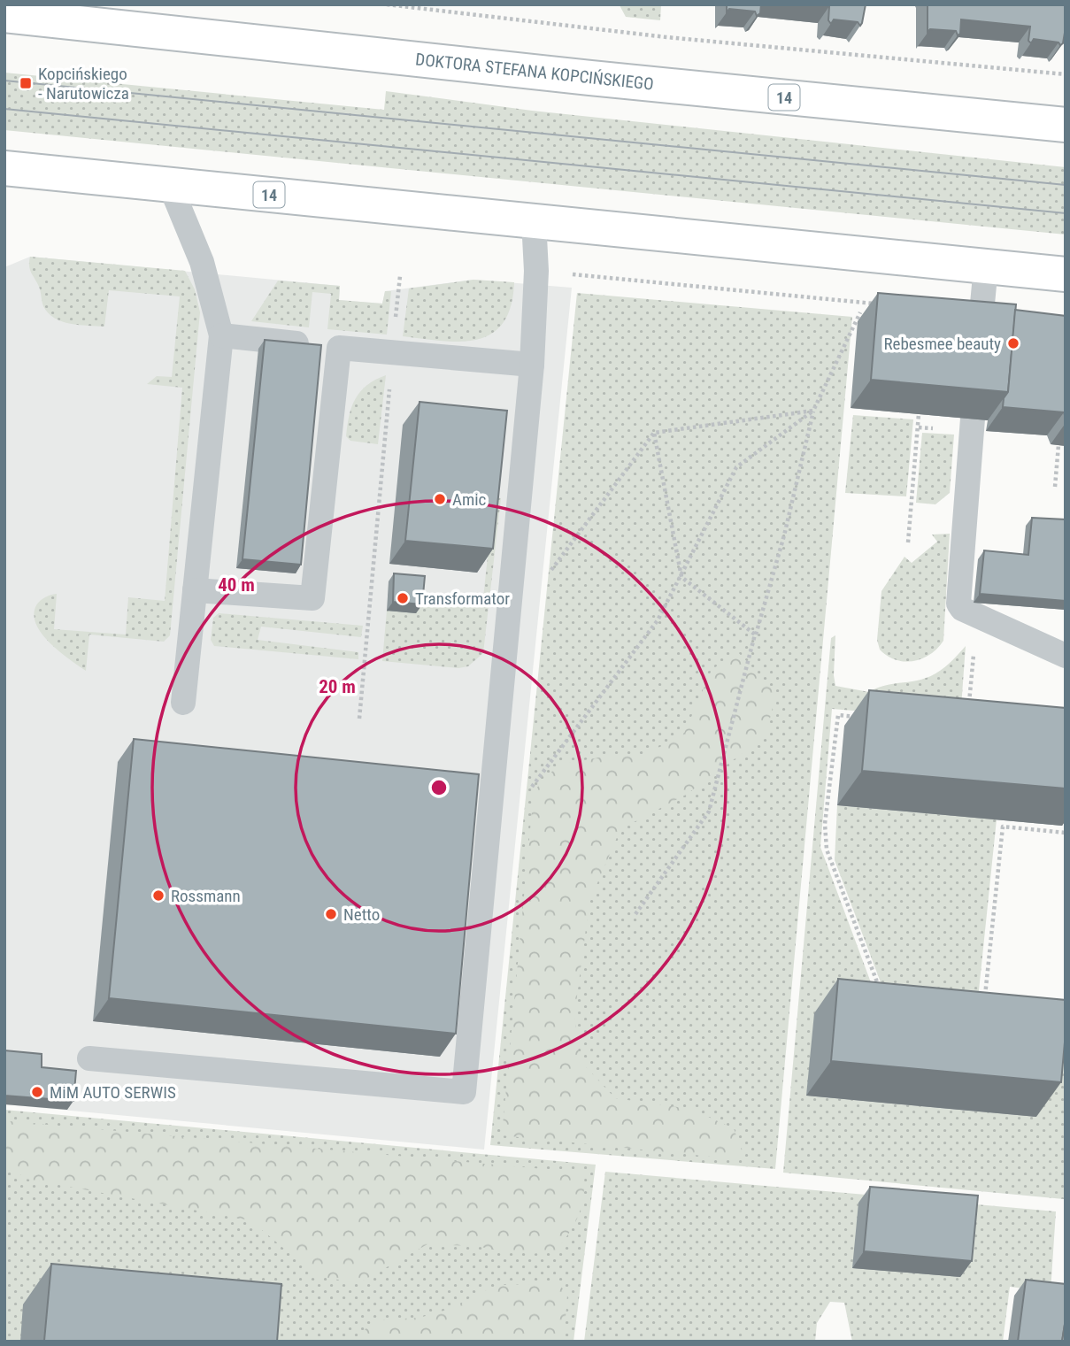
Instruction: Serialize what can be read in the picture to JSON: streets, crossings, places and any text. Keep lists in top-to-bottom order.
{
  "streets": {
    "main road": ["DOKTORA STEFANA KOPCIŃSKIEGO", "14"]
  },
  "places": {
    "transit": ["Kopcińskiego - Narutowicza"],
    "other": [
      "Rebesmee beauty",
      "Amic",
      "Transformator",
      "Rossmann",
      "Netto",
      "MiM AUTO SERWIS"
    ]
  },
  "rings": ["40 m", "20 m"]
}
